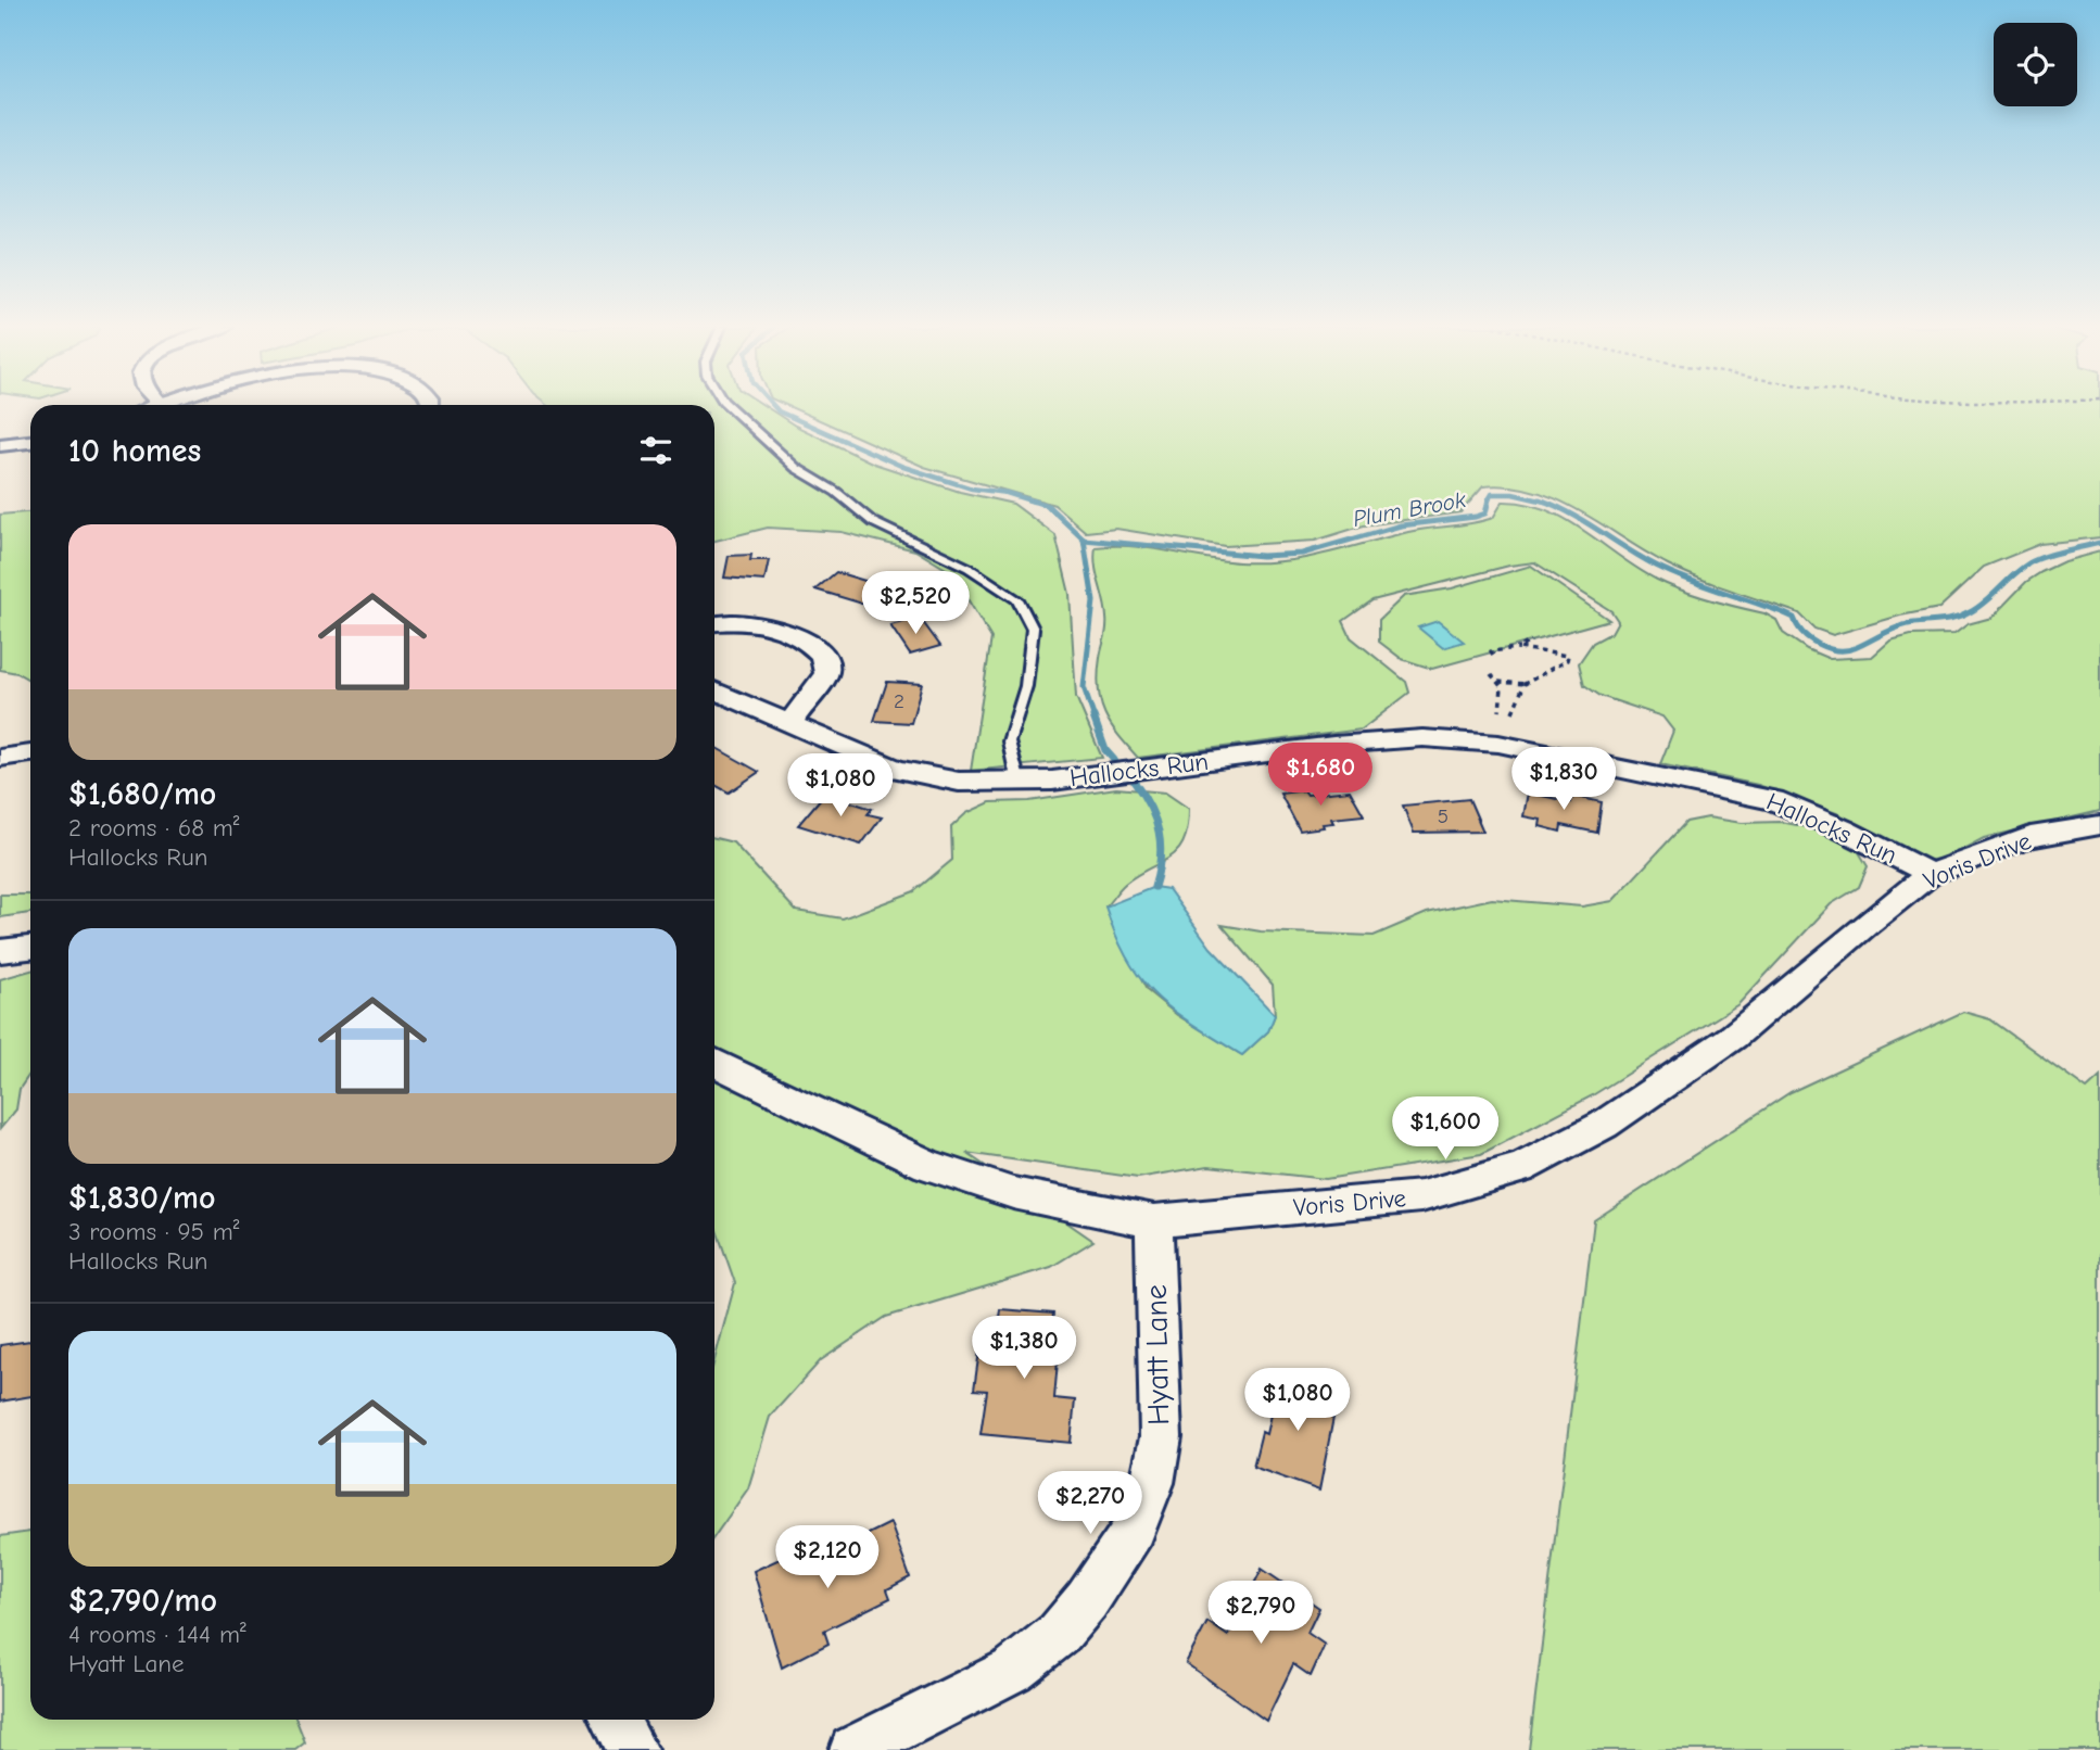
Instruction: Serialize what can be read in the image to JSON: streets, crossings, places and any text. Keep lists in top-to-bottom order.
{
  "streets": {
    "street": ["Hallocks Run", "Voris Drive", "Hyatt Lane"]
  },
  "crossings": [
    ["Hallocks Run", "Voris Drive"],
    ["Voris Drive", "Hyatt Lane"]
  ],
  "water": ["Plum Brook"],
  "house_numbers": ["2", "5"],
  "page": {
    "heading": "10 homes",
    "list": [
      {
        "name": "$1,680/mo",
        "note": "2 rooms · 68 m² · Hallocks Run"
      },
      {
        "name": "$1,830/mo",
        "note": "3 rooms · 95 m² · Hallocks Run"
      },
      {
        "name": "$2,790/mo",
        "note": "4 rooms · 144 m² · Hyatt Lane"
      }
    ],
    "price": [
      "$2,520",
      "$1,680",
      "$1,830",
      "$1,080",
      "$1,600",
      "$1,380",
      "$1,080",
      "$2,270",
      "$2,120",
      "$2,790"
    ]
  }
}
